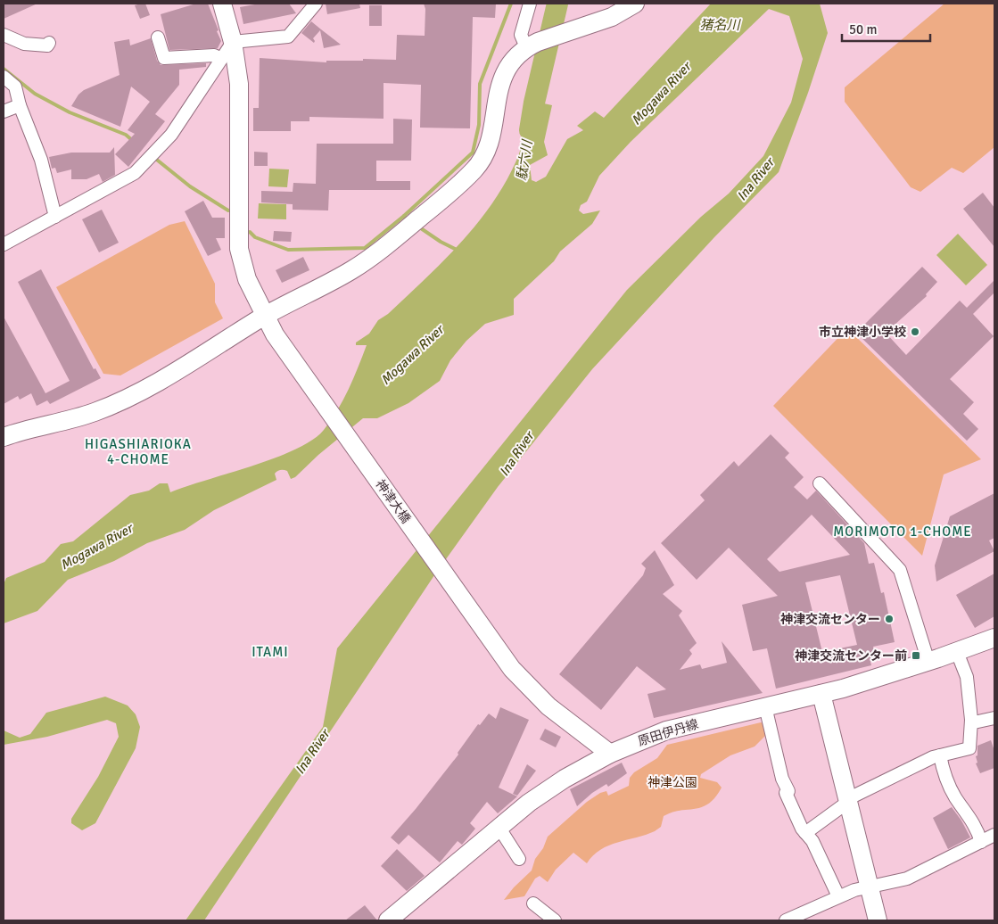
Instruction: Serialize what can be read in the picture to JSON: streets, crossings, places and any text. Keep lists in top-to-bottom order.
{
  "streets": {
    "street": ["神津大橋", "原田伊丹線"]
  },
  "crossings": [
    ["神津大橋", "原田伊丹線"]
  ],
  "districts": ["HIGASHIARIOKA 4-CHOME", "MORIMOTO 1-CHOME", "ITAMI"],
  "water": [
    "猪名川",
    "Mogawa River",
    "駄六川",
    "Ina River"
  ],
  "parks": ["神津公園"],
  "places": {
    "other": ["市立神津小学校", "神津交流センター"],
    "transit": ["神津交流センター前"]
  },
  "scale_bar": "50 m"
}
